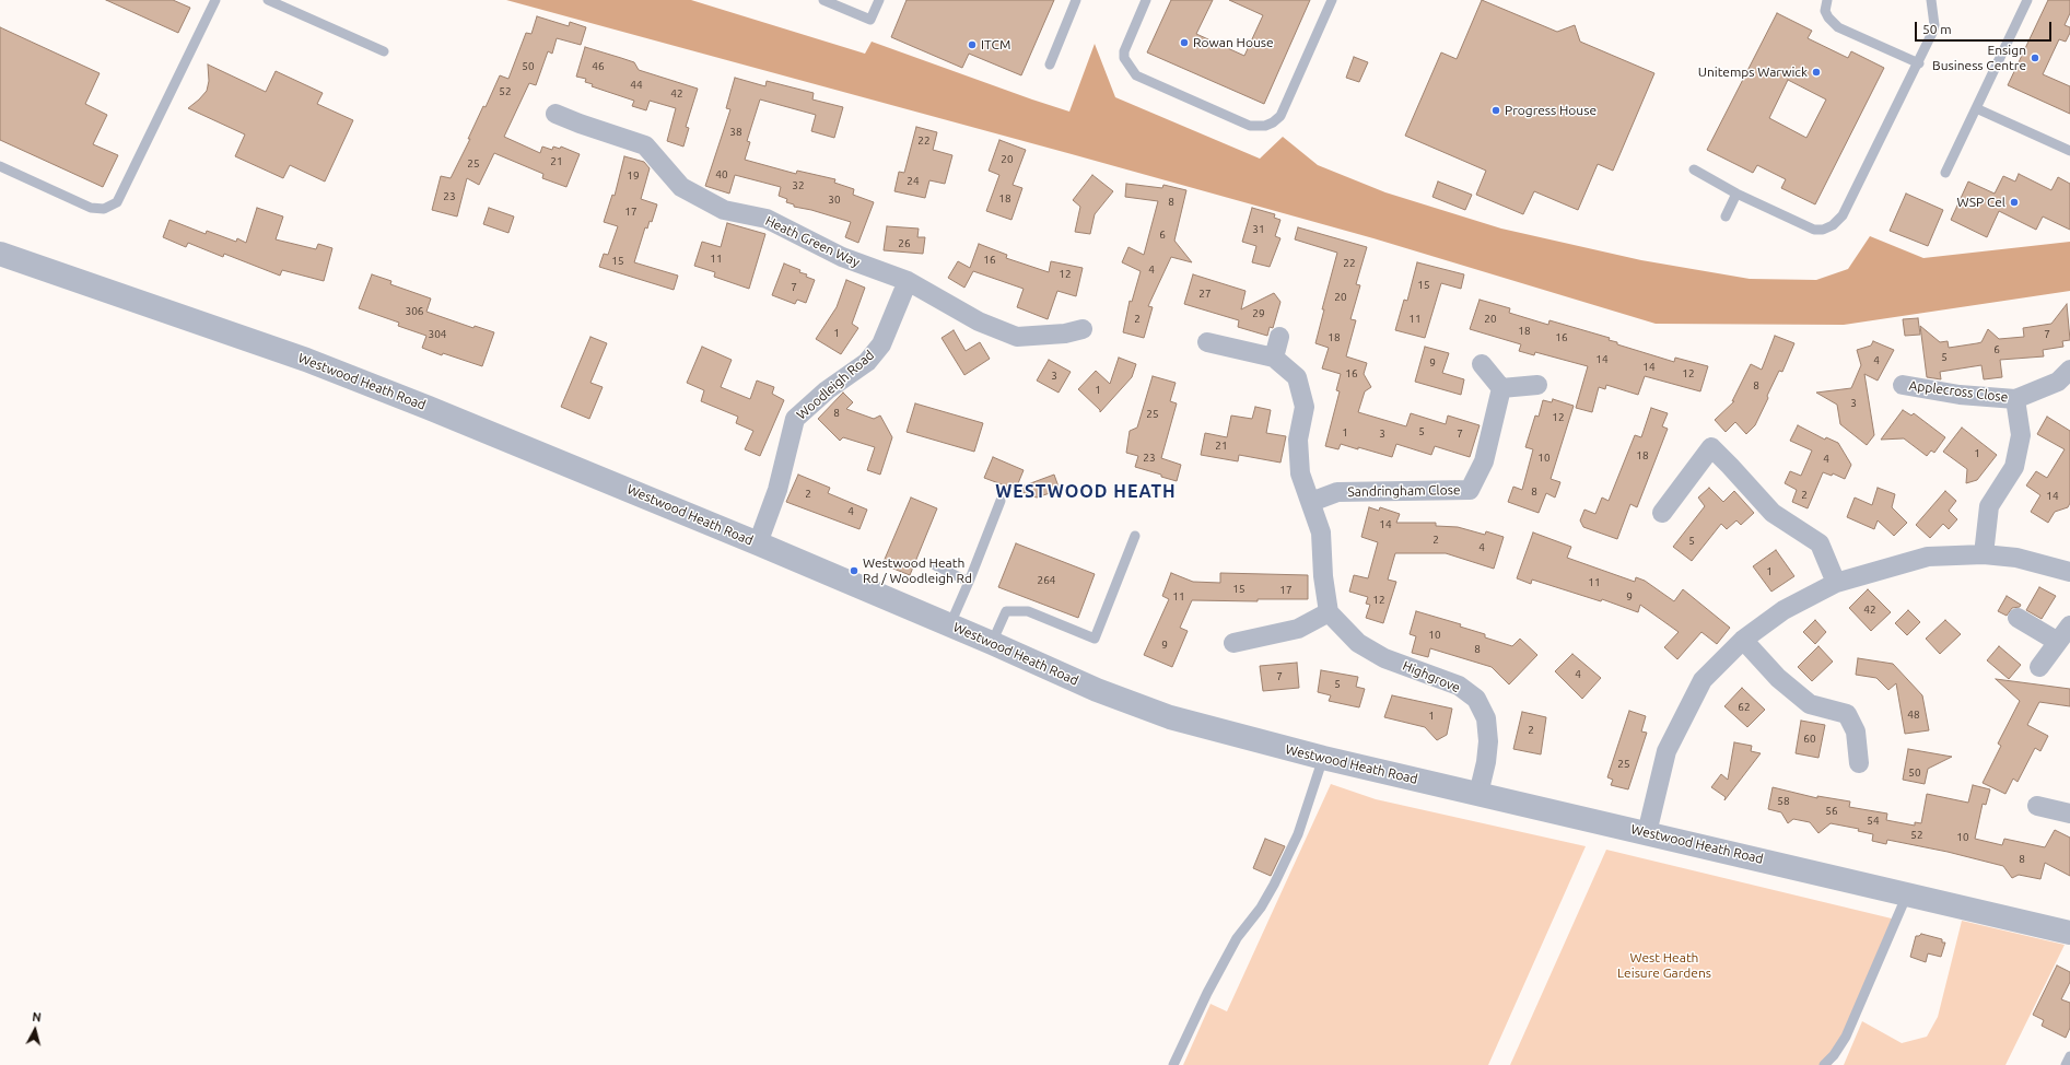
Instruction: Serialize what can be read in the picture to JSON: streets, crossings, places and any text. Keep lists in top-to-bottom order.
{
  "streets": {
    "street": [
      "Heath Green Way",
      "Westwood Heath Road",
      "Woodleigh Road",
      "Applecross Close",
      "Sandringham Close",
      "Highgrove"
    ]
  },
  "crossings": [
    ["Heath Green Way", "Woodleigh Road"],
    ["Westwood Heath Road", "Woodleigh Road"],
    ["Westwood Heath Road", "Highgrove"]
  ],
  "districts": ["WESTWOOD HEATH"],
  "parks": ["West Heath Leisure Gardens"],
  "places": [
    "Rowan House",
    "ITCM",
    "Ensign Business Centre",
    "Unitemps Warwick",
    "Progress House",
    "WSP Cel",
    "Westwood Heath Rd / Woodleigh Rd"
  ],
  "house_numbers": [
    "50",
    "46",
    "44",
    "52",
    "42",
    "38",
    "22",
    "20",
    "21",
    "25",
    "40",
    "19",
    "24",
    "32",
    "23",
    "18",
    "30",
    "8",
    "17",
    "31",
    "6",
    "26",
    "11",
    "16",
    "15",
    "22",
    "4",
    "12",
    "15",
    "7",
    "27",
    "20",
    "306",
    "29",
    "2",
    "11",
    "20",
    "18",
    "1",
    "304",
    "7",
    "18",
    "16",
    "6",
    "5",
    "14",
    "4",
    "9",
    "14",
    "16",
    "12",
    "3",
    "8",
    "1",
    "3",
    "8",
    "25",
    "12",
    "5",
    "1",
    "3",
    "7",
    "21",
    "1",
    "18",
    "23",
    "10",
    "4",
    "8",
    "2",
    "2",
    "14",
    "4",
    "14",
    "2",
    "5",
    "4",
    "1",
    "264",
    "11",
    "15",
    "17",
    "11",
    "9",
    "12",
    "42",
    "10",
    "9",
    "8",
    "4",
    "7",
    "5",
    "62",
    "48",
    "1",
    "2",
    "60",
    "25",
    "50",
    "58",
    "56",
    "54",
    "52",
    "10",
    "8"
  ],
  "scale_bar": "50 m",
  "north": "top"
}
